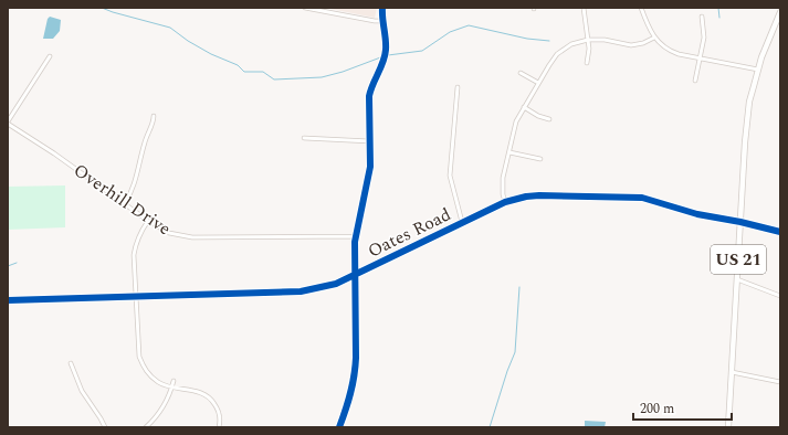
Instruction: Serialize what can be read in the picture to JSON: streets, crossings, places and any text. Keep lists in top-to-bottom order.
{
  "streets": {
    "main road": ["US 21"],
    "street": ["Overhill Drive", "Oates Road"]
  },
  "crossings": [
    ["Oates Road", "US 21"]
  ],
  "scale_bar": "200 m"
}
